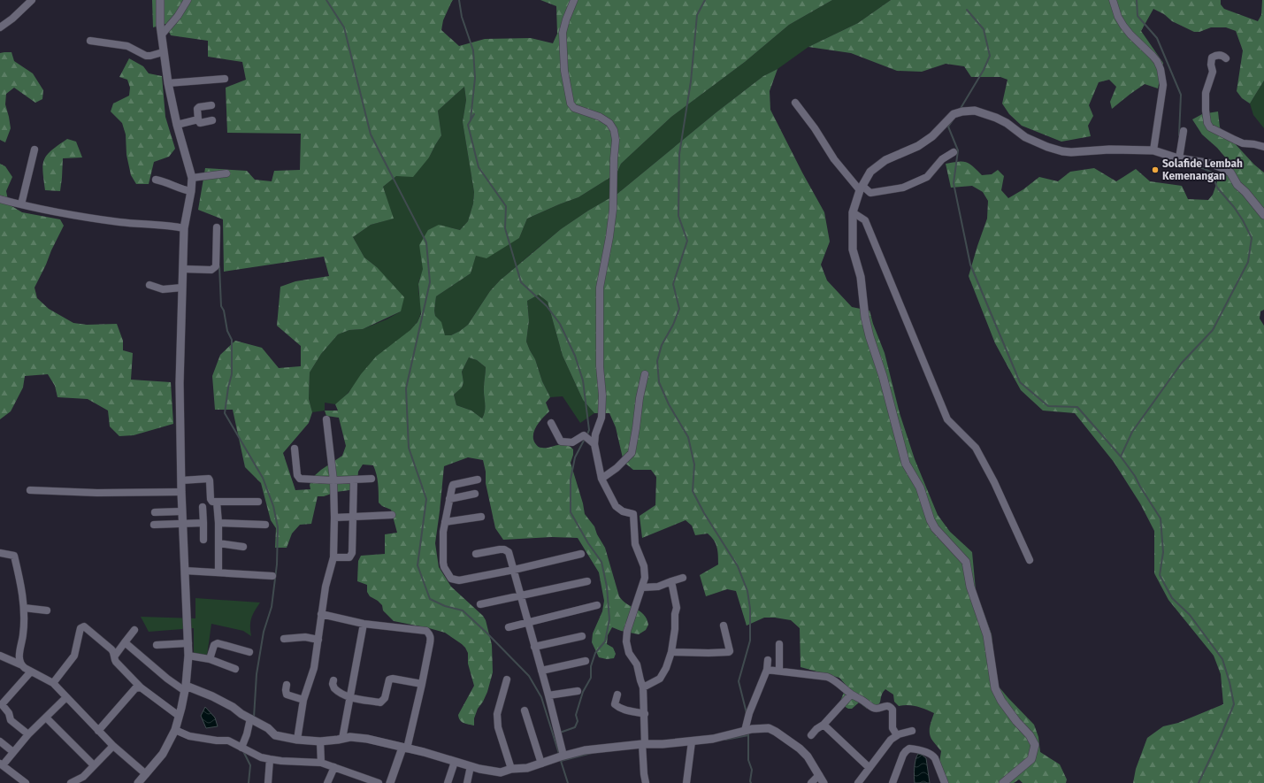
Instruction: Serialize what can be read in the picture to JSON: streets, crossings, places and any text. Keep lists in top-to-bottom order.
{
  "places": ["Solafide Lembah Kemenangan"]
}
